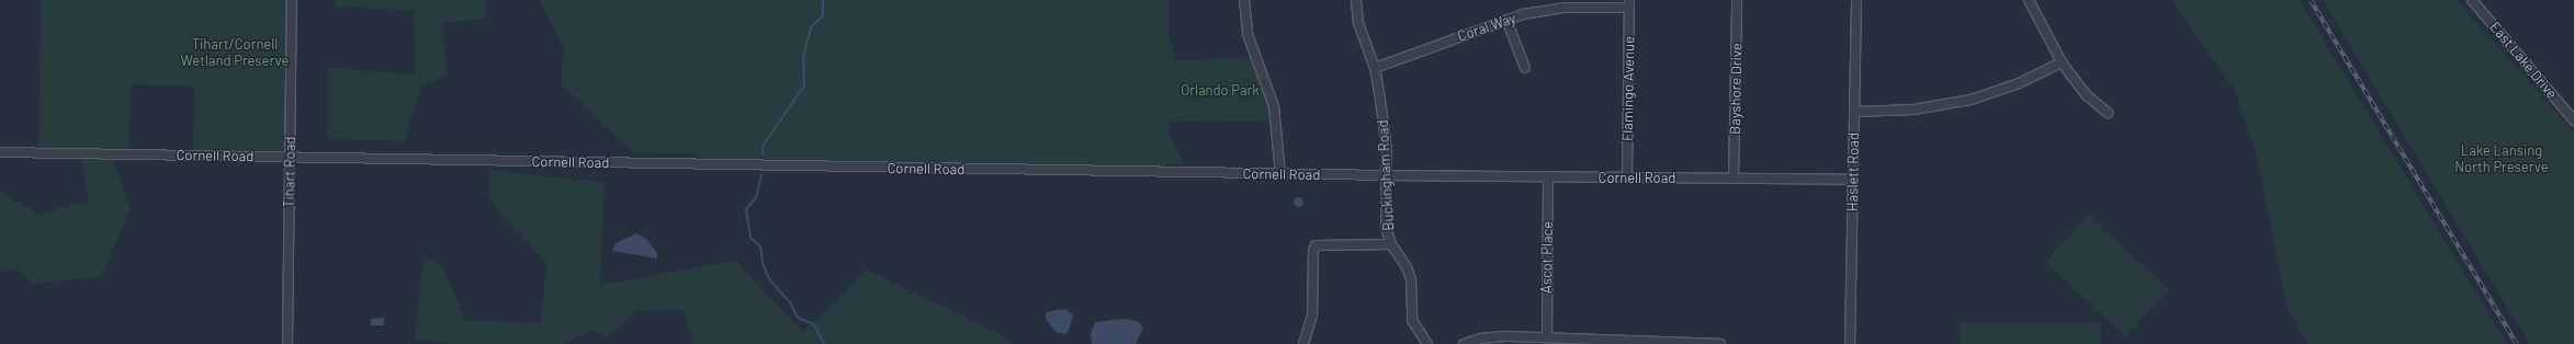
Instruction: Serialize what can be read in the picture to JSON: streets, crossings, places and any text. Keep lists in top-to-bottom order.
{
  "streets": {
    "street": [
      "Coral Way",
      "East Lake Drive",
      "Flamingo Avenue",
      "Bayshore Drive",
      "Cornell Road",
      "Tihart Road",
      "Haslett Road",
      "Buckingham Road",
      "Ascot Place"
    ]
  },
  "crossings": [
    ["Coral Way", "Flamingo Avenue"],
    ["Coral Way", "Buckingham Road"],
    ["Flamingo Avenue", "Cornell Road"],
    ["Bayshore Drive", "Cornell Road"],
    ["Cornell Road", "Tihart Road"],
    ["Cornell Road", "Haslett Road"],
    ["Cornell Road", "Buckingham Road"],
    ["Cornell Road", "Ascot Place"]
  ],
  "parks": ["Tihart/Cornell Wetland Preserve", "Orlando Park", "Lake Lansing North Preserve"]
}
